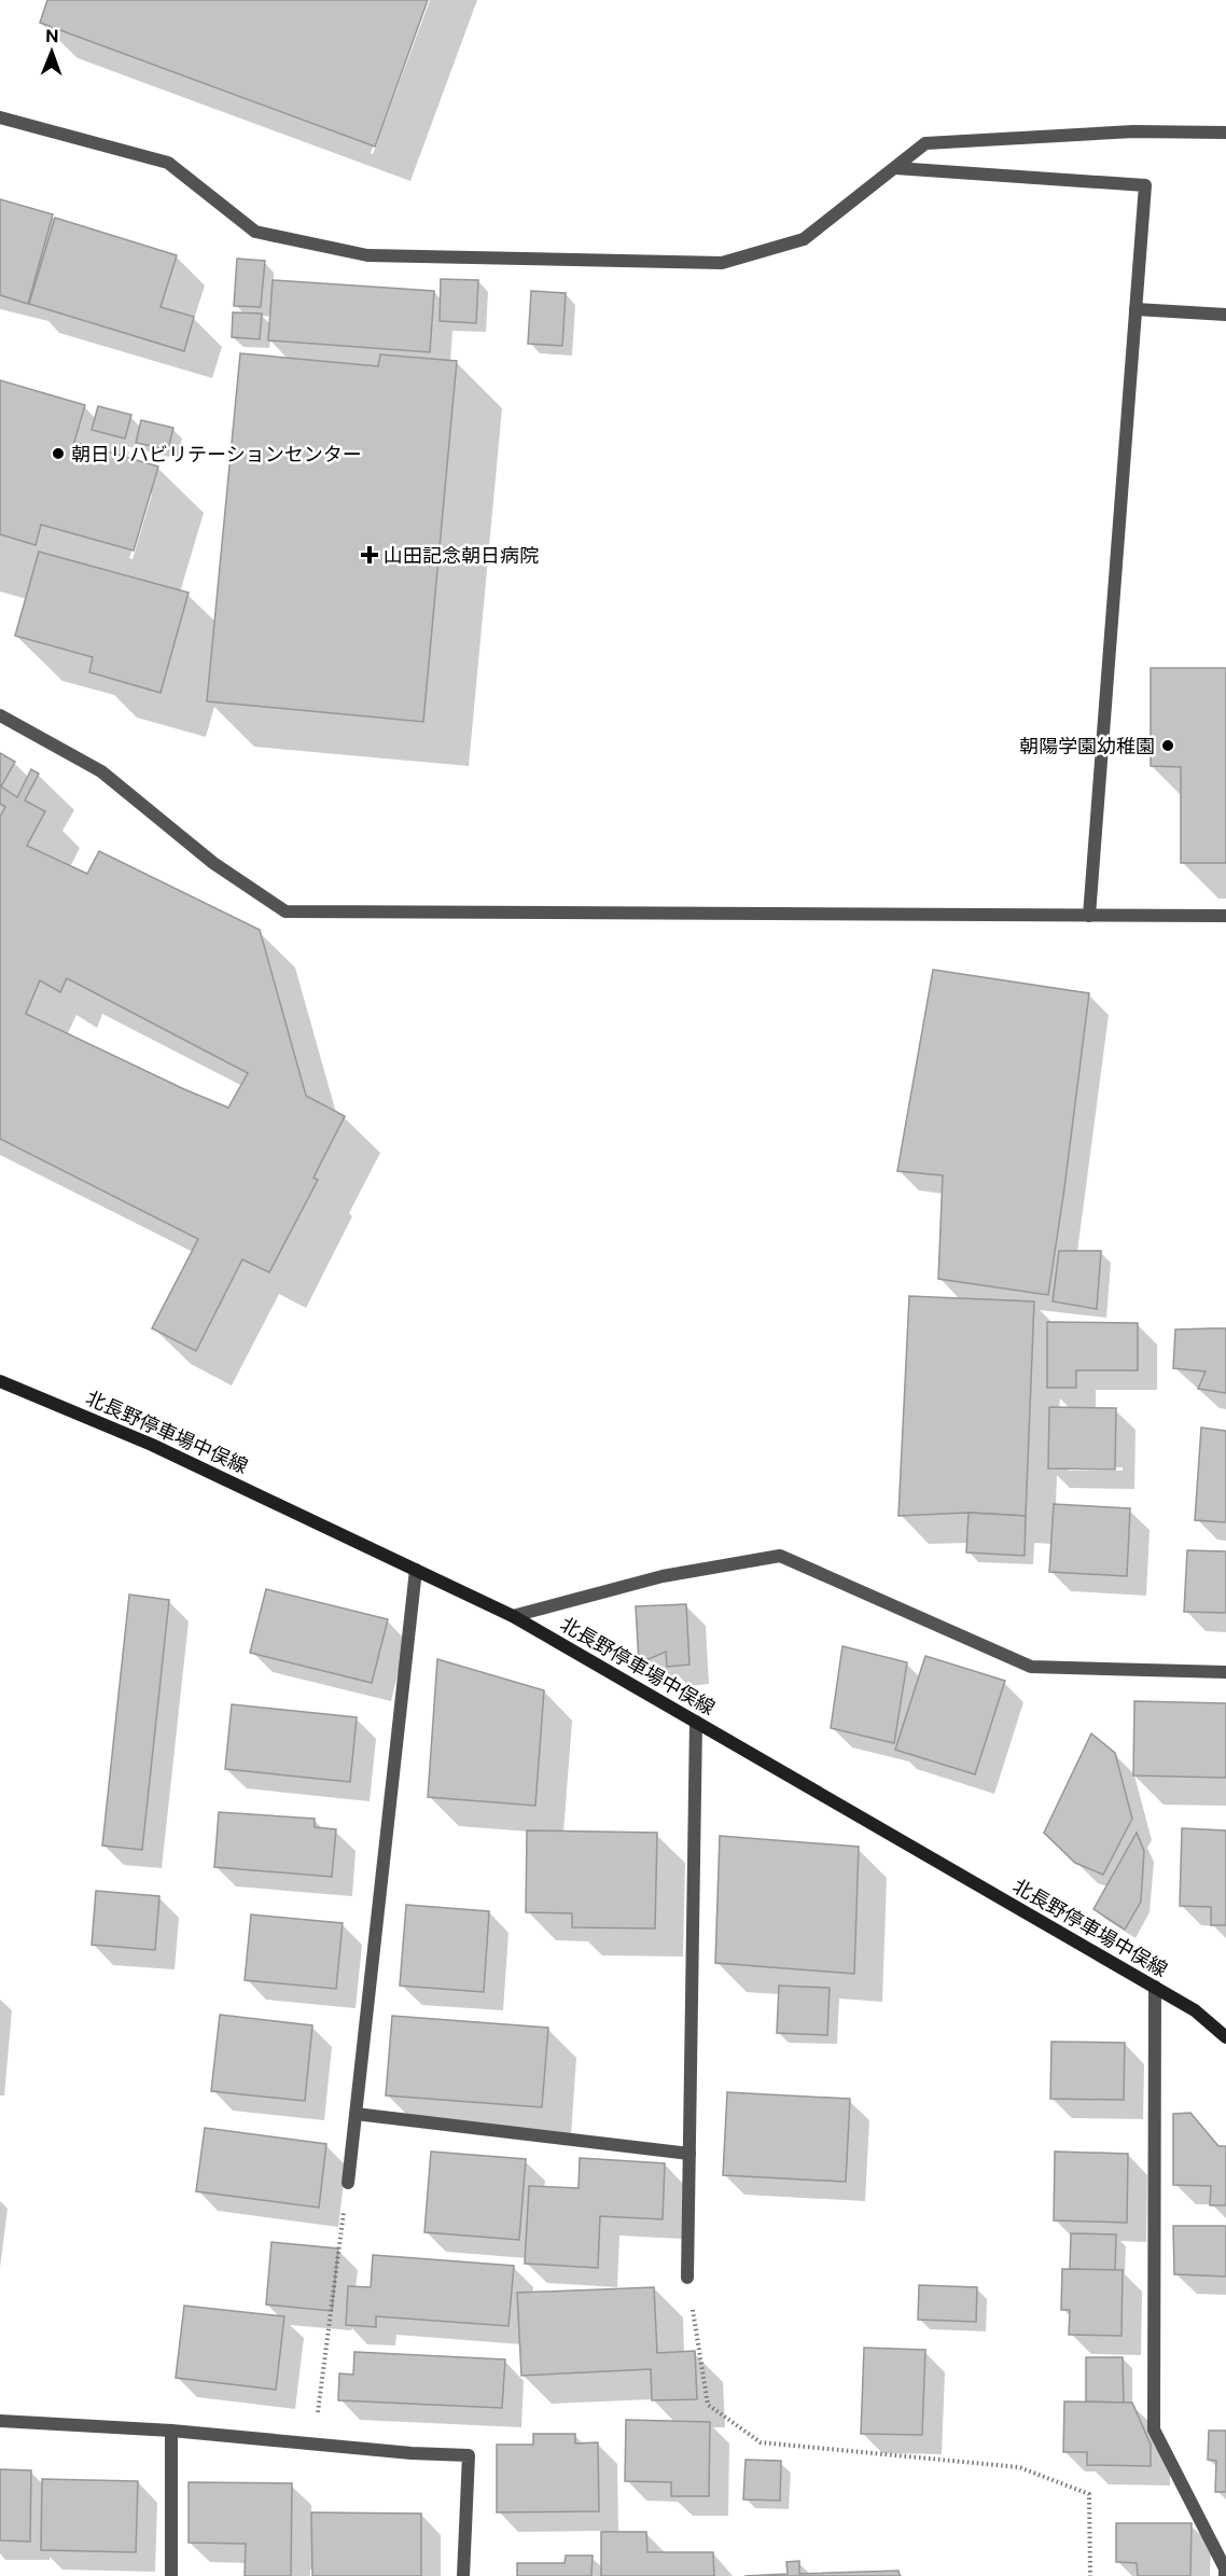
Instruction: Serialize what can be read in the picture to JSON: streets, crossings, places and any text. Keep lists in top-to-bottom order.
{
  "streets": {
    "main road": ["北長野停車場中俣線"]
  },
  "places": {
    "other": ["朝日リハビリテーションセンター", "朝陽学園幼稚園"],
    "health": ["山田記念朝日病院"]
  },
  "north": "top"
}
